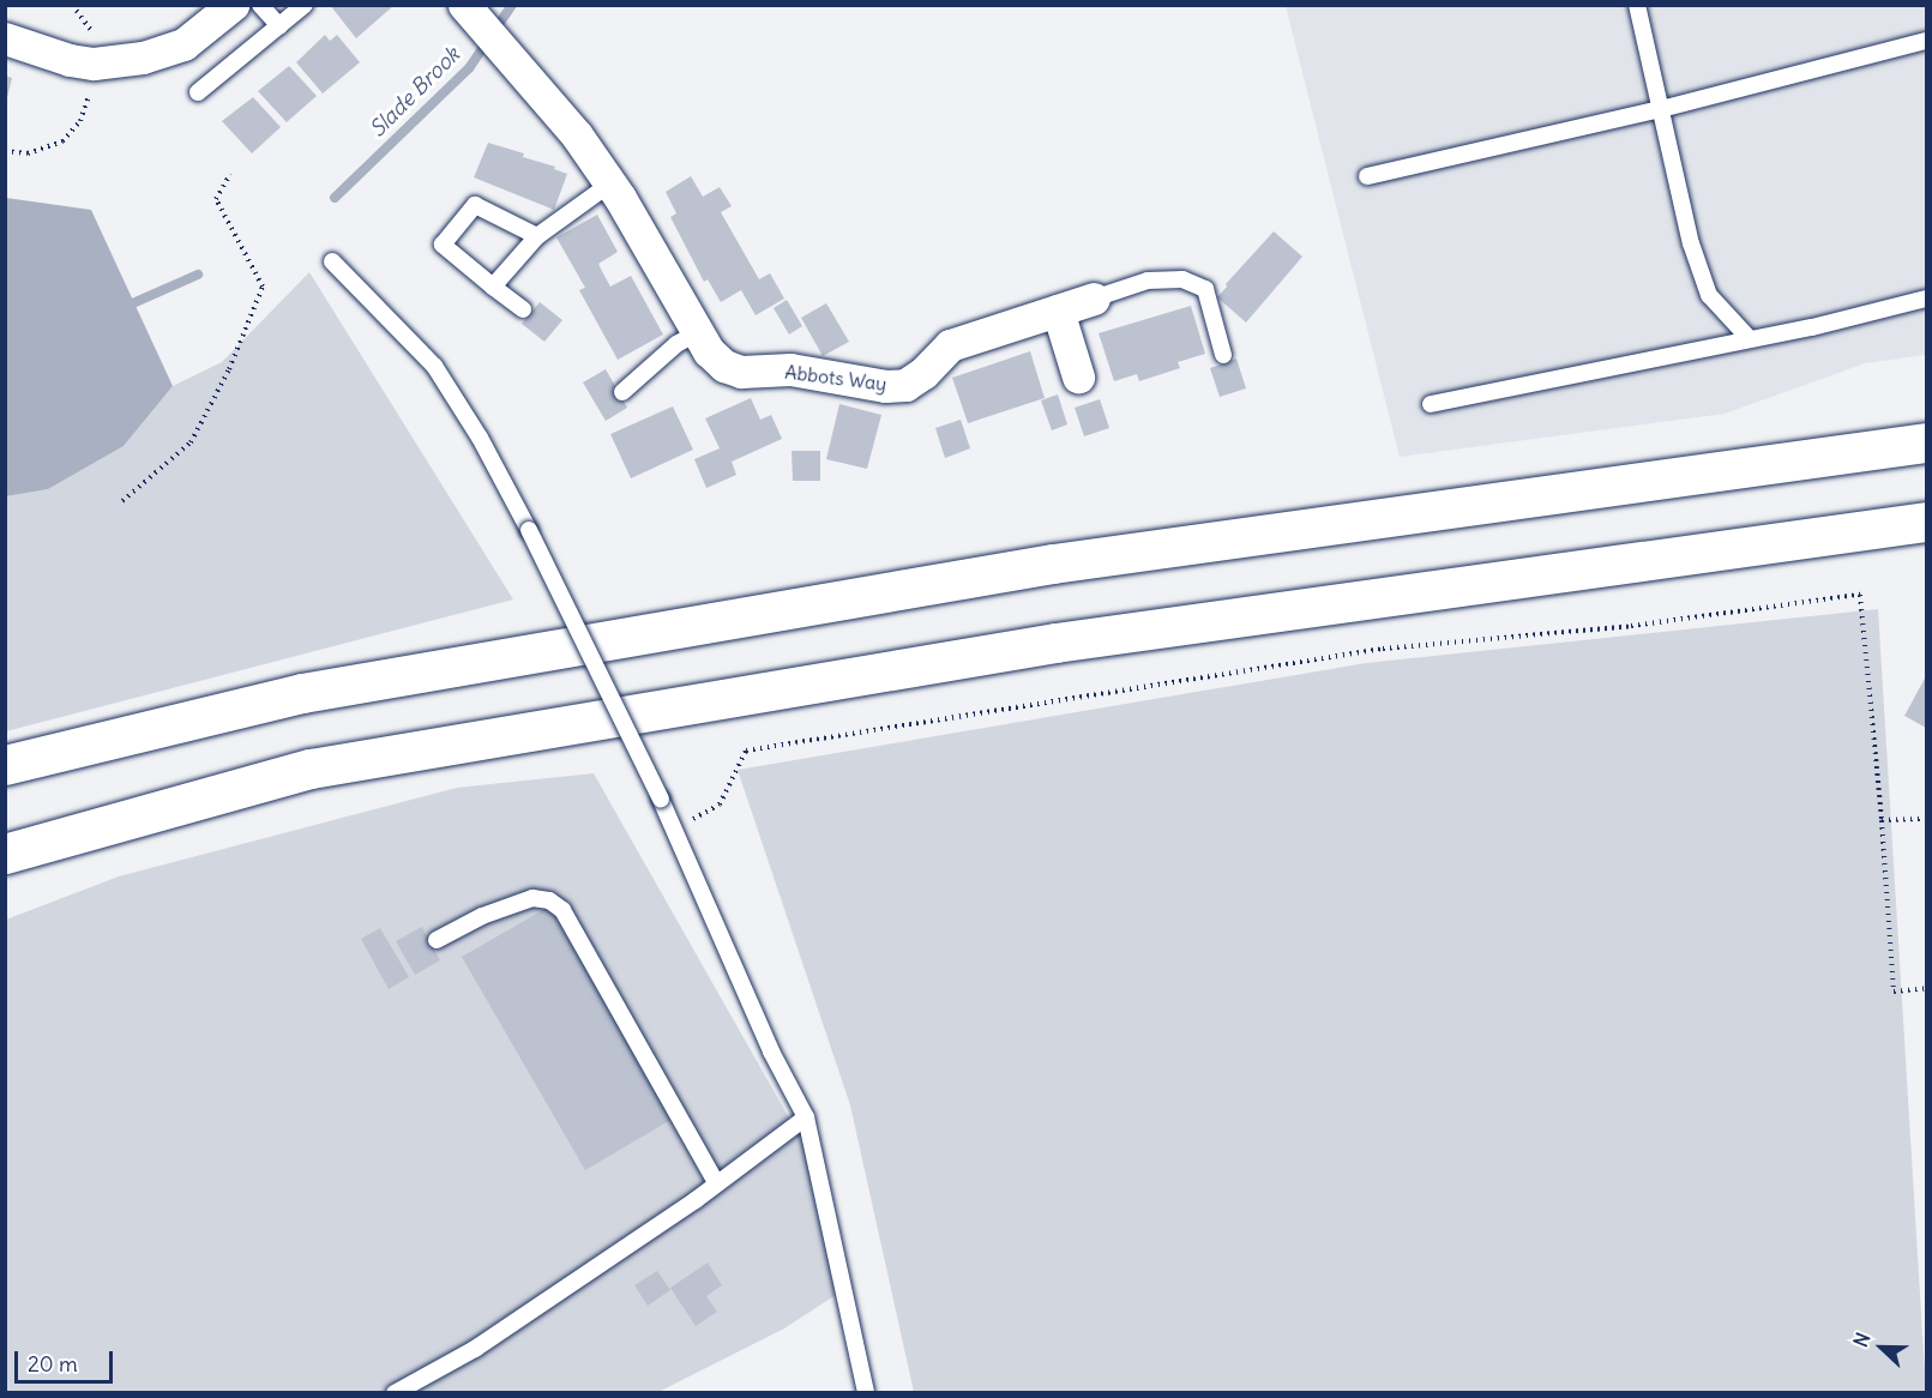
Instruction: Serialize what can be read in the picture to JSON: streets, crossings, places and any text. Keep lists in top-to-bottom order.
{
  "streets": {
    "street": ["Abbots Way"]
  },
  "water": ["Slade Brook"],
  "scale_bar": "20 m",
  "north": "left"
}
